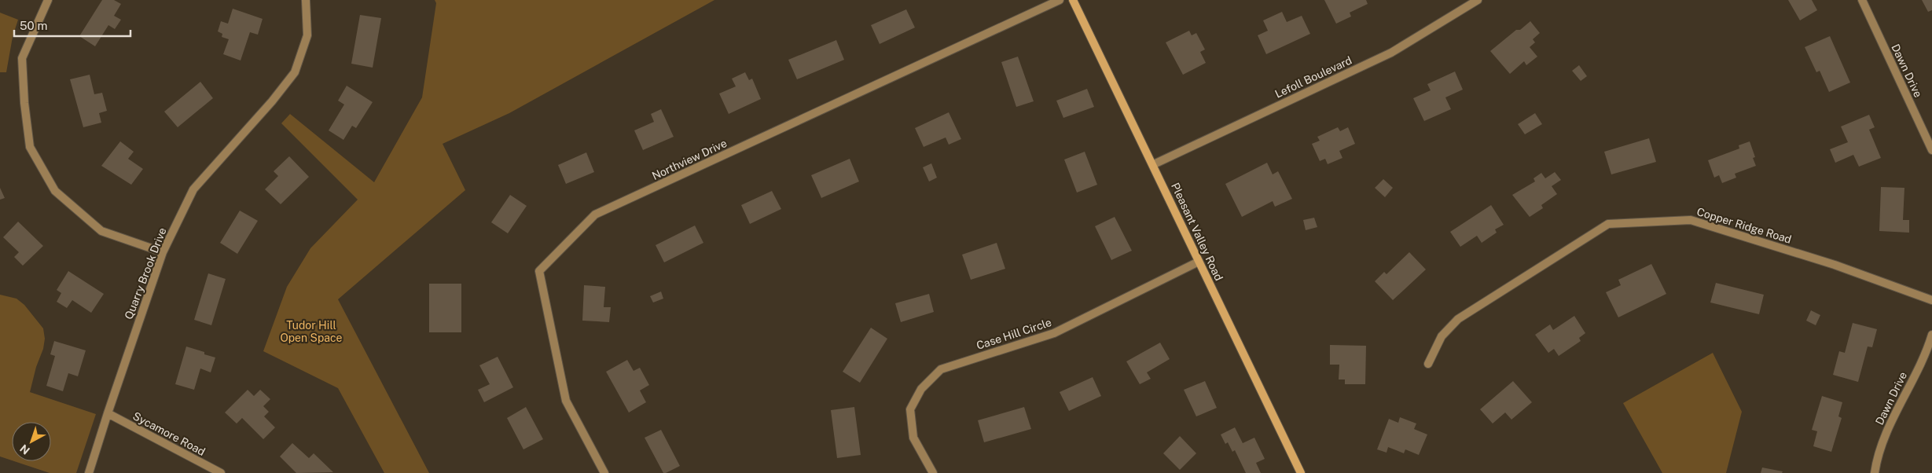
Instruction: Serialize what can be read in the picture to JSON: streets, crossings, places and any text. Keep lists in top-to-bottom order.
{
  "streets": {
    "main road": ["Pleasant Valley Road"],
    "street": [
      "Dawn Drive",
      "Lefoll Boulevard",
      "Northview Drive",
      "Copper Ridge Road",
      "Quarry Brook Drive",
      "Case Hill Circle",
      "Sycamore Road"
    ]
  },
  "crossings": [
    ["Lefoll Boulevard", "Pleasant Valley Road"],
    ["Pleasant Valley Road", "Case Hill Circle"],
    ["Quarry Brook Drive", "Sycamore Road"]
  ],
  "parks": ["Tudor Hill Open Space"],
  "scale_bar": "50 m",
  "north": "bottom left"
}
